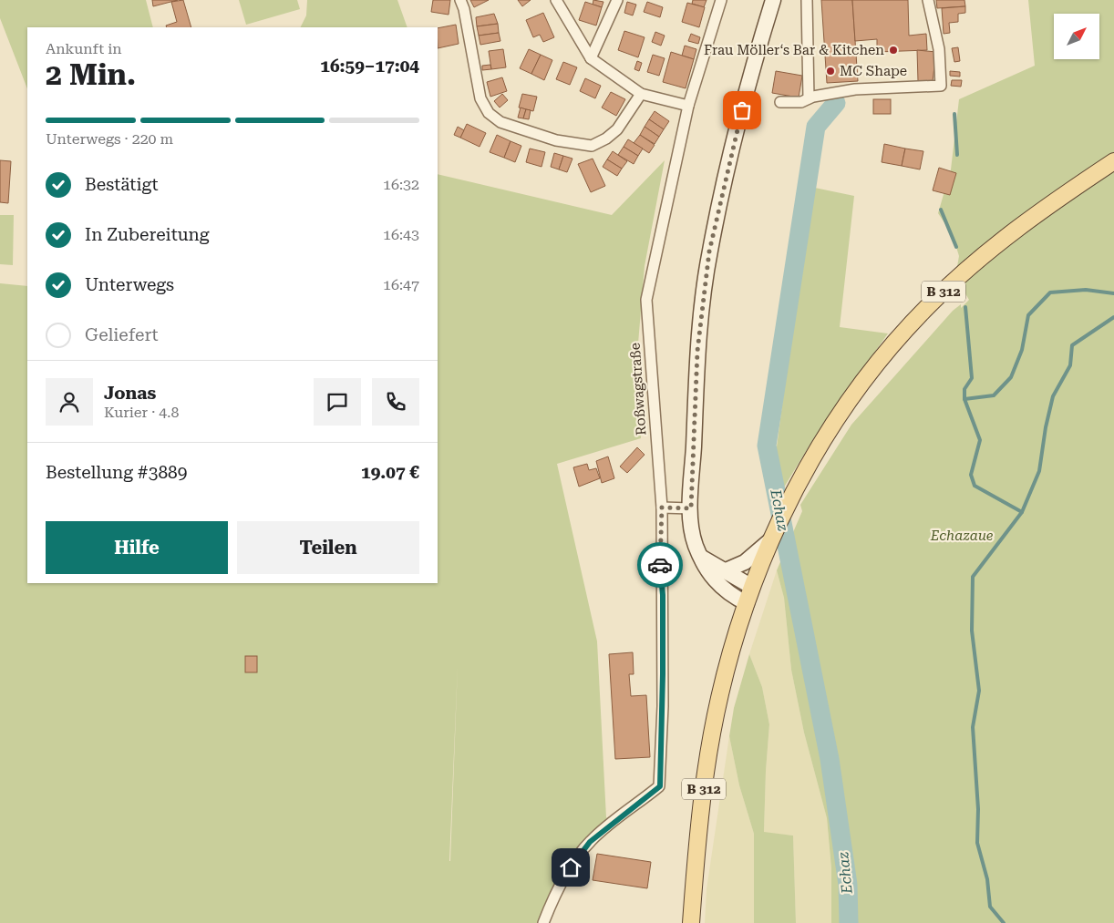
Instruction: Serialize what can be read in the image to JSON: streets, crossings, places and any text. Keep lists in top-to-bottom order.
{
  "streets": {
    "main road": ["B 312"],
    "street": ["Roßwagstraße"]
  },
  "water": ["Echaz"],
  "parks": ["Echazaue"],
  "places": ["Frau Möller‘s Bar & Kitchen", "MC Shape"],
  "north": "top right",
  "page": {
    "heading": ["2 Min.", "Ankunft in", "16:59–17:04"],
    "panel": [
      "Jonas",
      "Kurier · 4.8",
      "Bestellung #3889",
      "19.07 €"
    ],
    "bar": "Unterwegs · 220 m",
    "list": [
      ["Bestätigt", "16:32"],
      ["In Zubereitung", "16:43"],
      ["Unterwegs", "16:47"],
      "Geliefert"
    ],
    "buttons": ["Hilfe", "Teilen"]
  }
}
